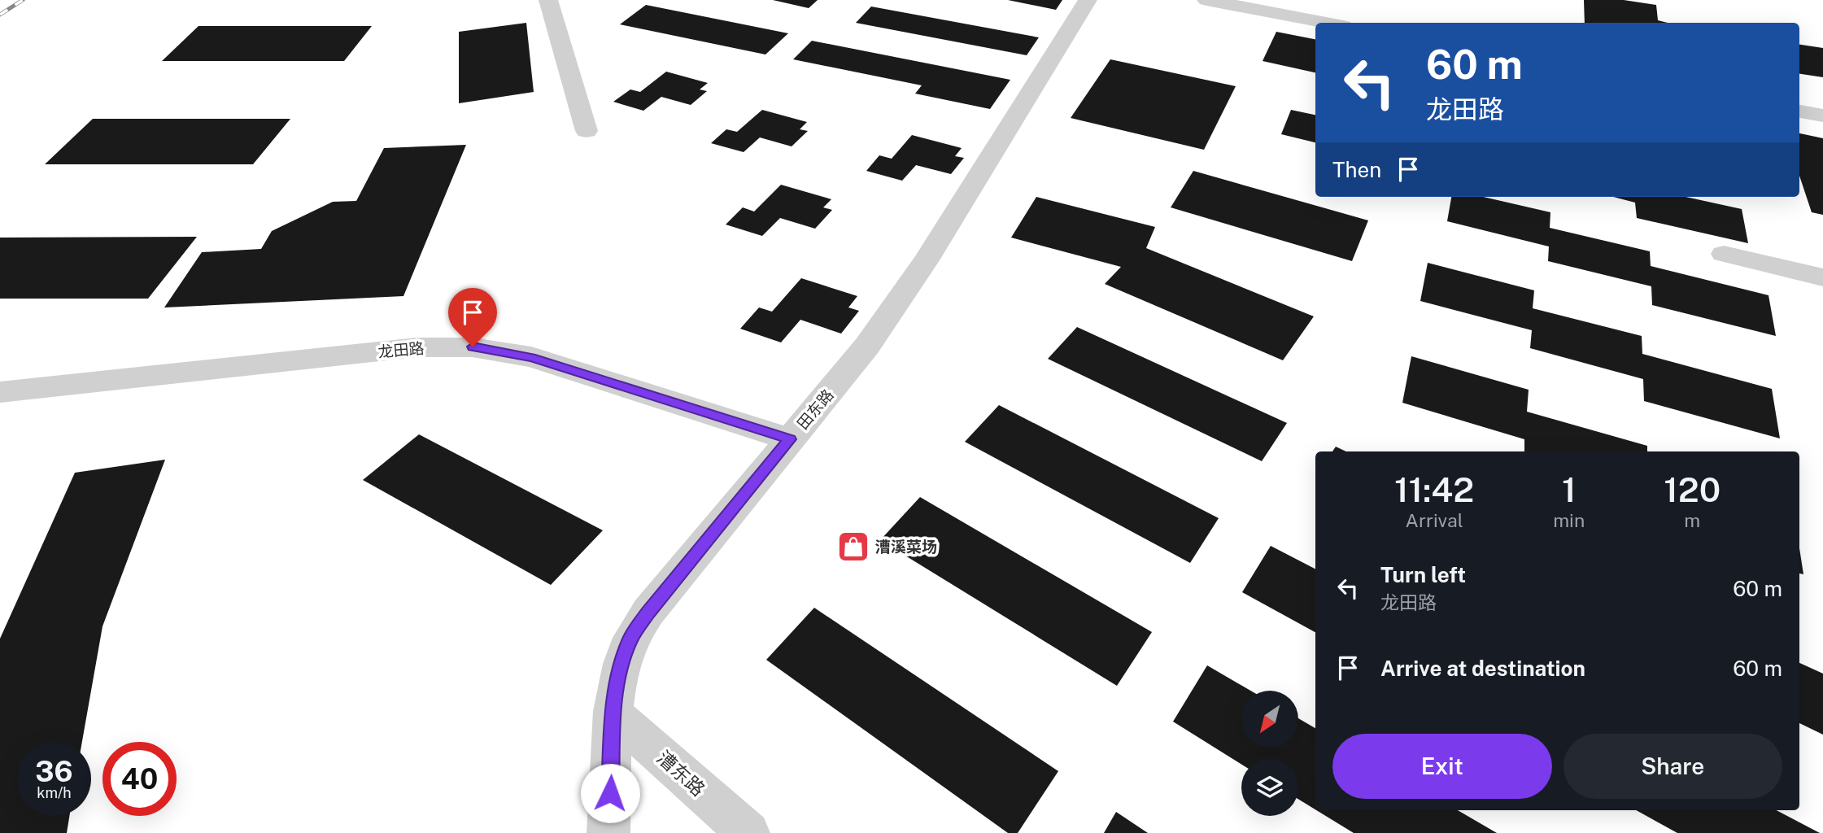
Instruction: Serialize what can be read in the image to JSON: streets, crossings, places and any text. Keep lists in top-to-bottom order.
{
  "streets": {
    "street": ["龙田路", "田东路", "漕东路"]
  },
  "crossings": [
    ["龙田路", "田东路"],
    ["田东路", "漕东路"]
  ],
  "places": {
    "shop": ["漕溪菜场"]
  },
  "north": "bottom left",
  "page": {
    "turn": ["60 m", "龙田路"],
    "then": "Then",
    "eta": [
      "11:42",
      "Arrival",
      "1",
      "min",
      "120",
      "m"
    ],
    "list": [
      {
        "name": "Turn left",
        "note": "龙田路",
        "value": "60 m"
      },
      {
        "name": "Arrive at destination",
        "value": "60 m"
      }
    ],
    "buttons": ["Exit", "Share"],
    "speed": "36 km/h",
    "limit": "40"
  }
}
